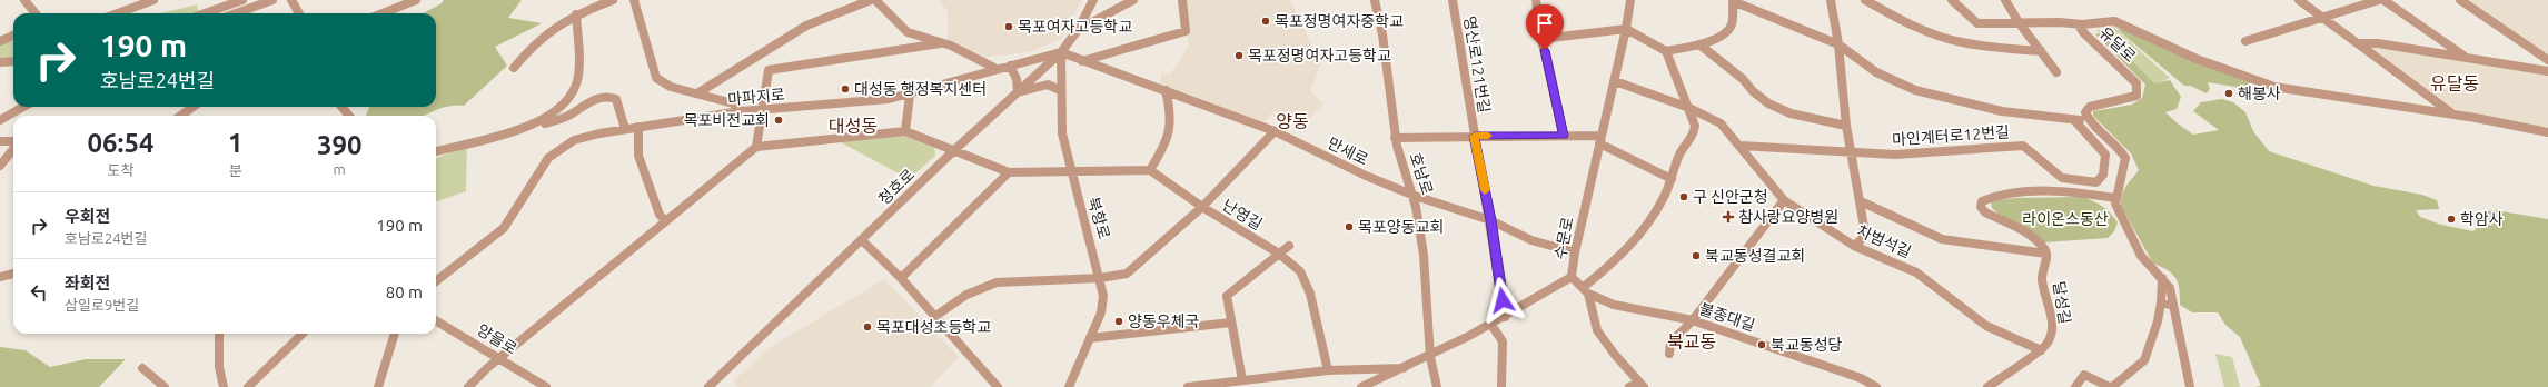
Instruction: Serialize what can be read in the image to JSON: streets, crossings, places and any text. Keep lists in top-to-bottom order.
{
  "streets": {
    "street": [
      "유달로",
      "영산로121번길",
      "마파지로",
      "마인계터로12번길",
      "만세로",
      "호남로",
      "청호로",
      "난영길",
      "북항로",
      "수문로",
      "차범석길",
      "달성길",
      "불종대길",
      "양을로"
    ]
  },
  "crossings": [
    ["영산로121번길", "만세로"],
    ["영산로121번길", "수문로"],
    ["마파지로", "만세로"],
    ["마파지로", "청호로"],
    ["마파지로", "북항로"],
    ["만세로", "호남로"],
    ["만세로", "청호로"],
    ["만세로", "북항로"],
    ["만세로", "수문로"],
    ["호남로", "수문로"],
    ["청호로", "북항로"],
    ["수문로", "차범석길"],
    ["수문로", "불종대길"],
    ["차범석길", "달성길"]
  ],
  "districts": [
    "유달동",
    "양동",
    "대성동",
    "북교동"
  ],
  "parks": ["라이온스동산"],
  "places": {
    "other": [
      "목포정명여자중학교",
      "목포여자고등학교",
      "목포정명여자고등학교",
      "대성동 행정복지센터",
      "해봉사",
      "목포비전교회",
      "구 신안군청",
      "학암사",
      "목포양동교회",
      "북교동성결교회",
      "양동우체국",
      "목포대성초등학교",
      "북교동성당"
    ],
    "health": ["참사랑요양병원"]
  },
  "page": {
    "turn": ["190 m", "호남로24번길"],
    "eta": [
      "06:54",
      "도착",
      "1",
      "분",
      "390",
      "m"
    ],
    "list": [
      {
        "name": "우회전",
        "note": "호남로24번길",
        "value": "190 m"
      },
      {
        "name": "좌회전",
        "note": "삼일로9번길",
        "value": "80 m"
      }
    ]
  }
}
